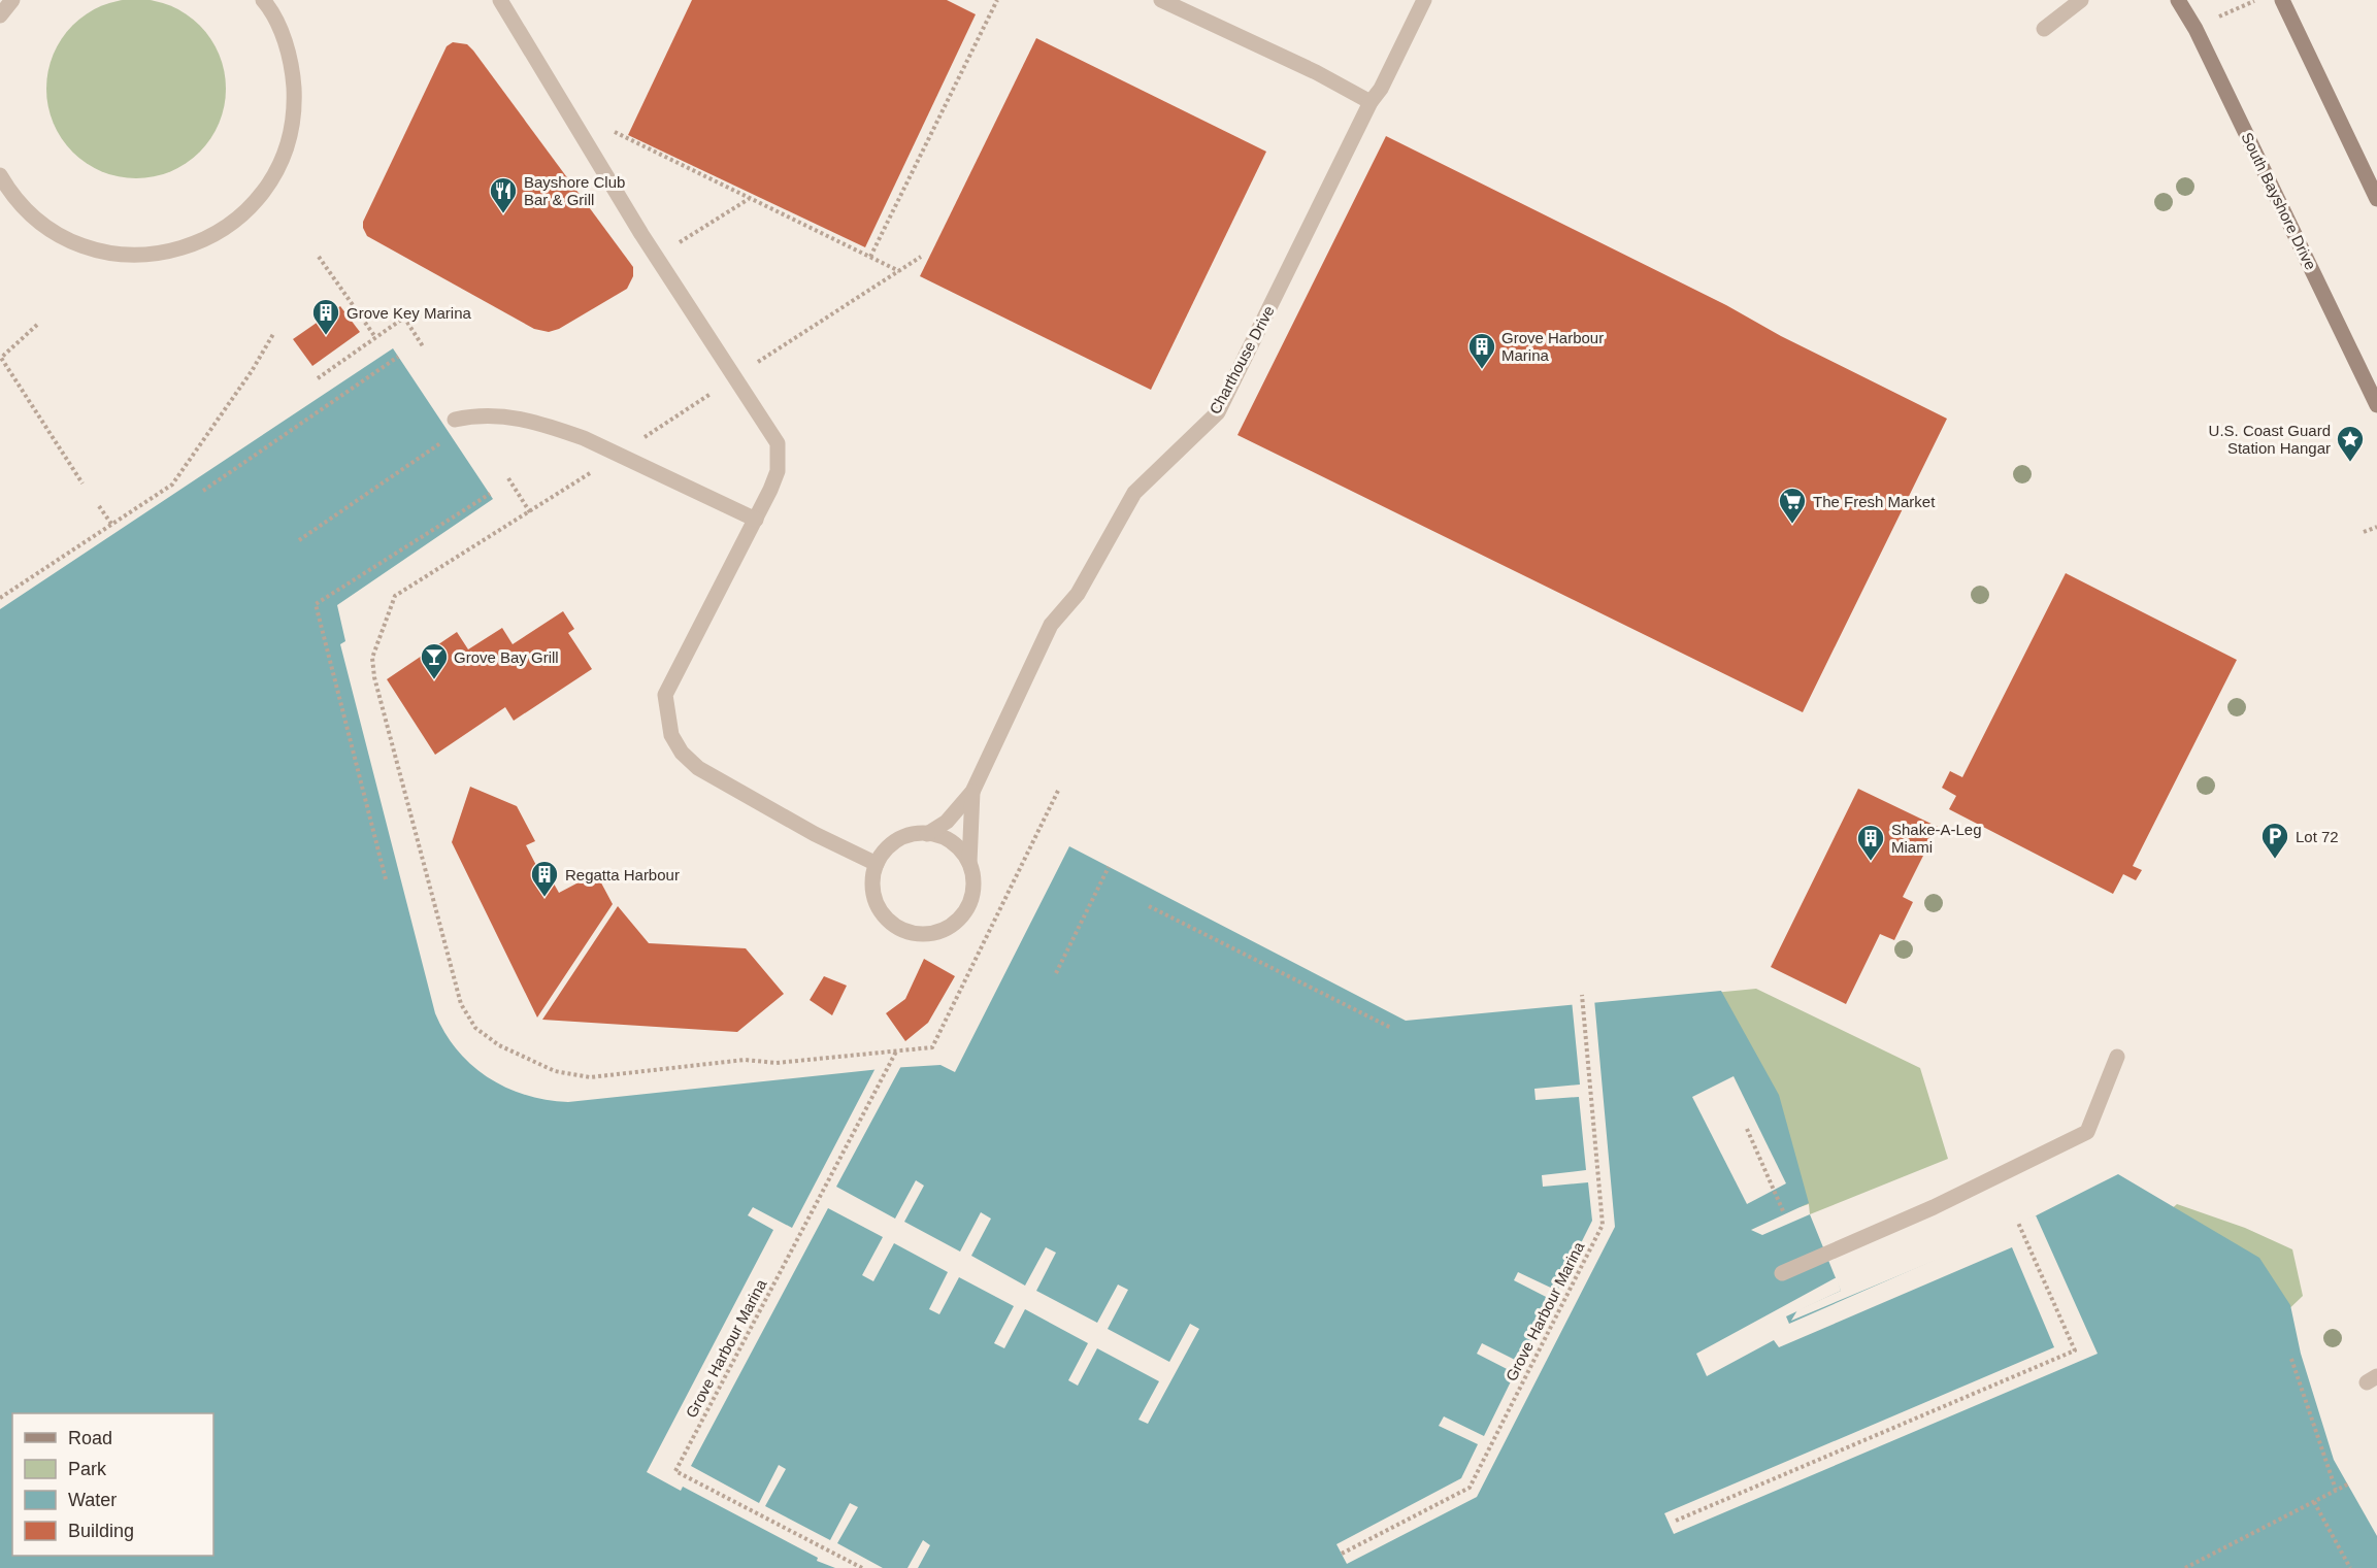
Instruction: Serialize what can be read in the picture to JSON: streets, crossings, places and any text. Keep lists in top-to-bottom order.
{
  "streets": {
    "main road": ["South Bayshore Drive"],
    "street": ["Charthouse Drive"],
    "path": ["Grove Harbour Marina"]
  },
  "places": {
    "restaurant": ["Bayshore Club Bar & Grill"],
    "building": [
      "Grove Key Marina",
      "Grove Harbour Marina",
      "Shake-A-Leg Miami",
      "Regatta Harbour"
    ],
    "place": ["U.S. Coast Guard Station Hangar"],
    "supermarket": ["The Fresh Market"],
    "bar": ["Grove Bay Grill"],
    "parking": ["Lot 72"]
  },
  "legend": [
    "Road",
    "Park",
    "Water",
    "Building"
  ]
}
